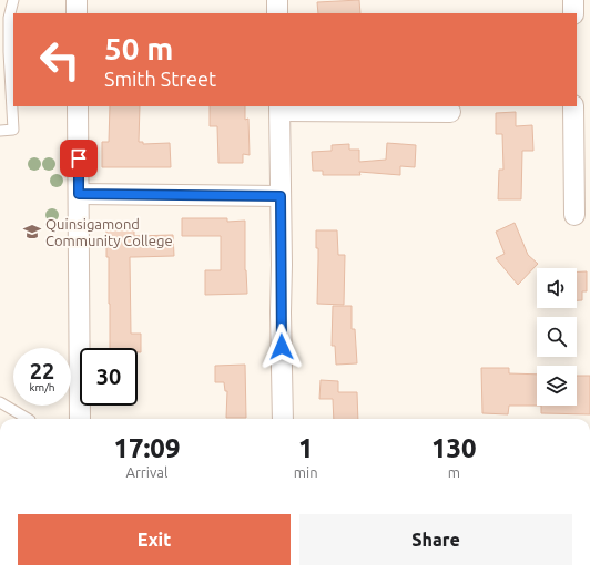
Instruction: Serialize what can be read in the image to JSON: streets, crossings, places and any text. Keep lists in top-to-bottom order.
{
  "places": {
    "school or university": ["Quinsigamond Community College"]
  },
  "page": {
    "turn": ["50 m", "Smith Street"],
    "speed": "22 km/h",
    "limit": "30",
    "eta": [
      "17:09",
      "Arrival",
      "1",
      "min",
      "130",
      "m"
    ],
    "buttons": ["Exit", "Share"]
  }
}
